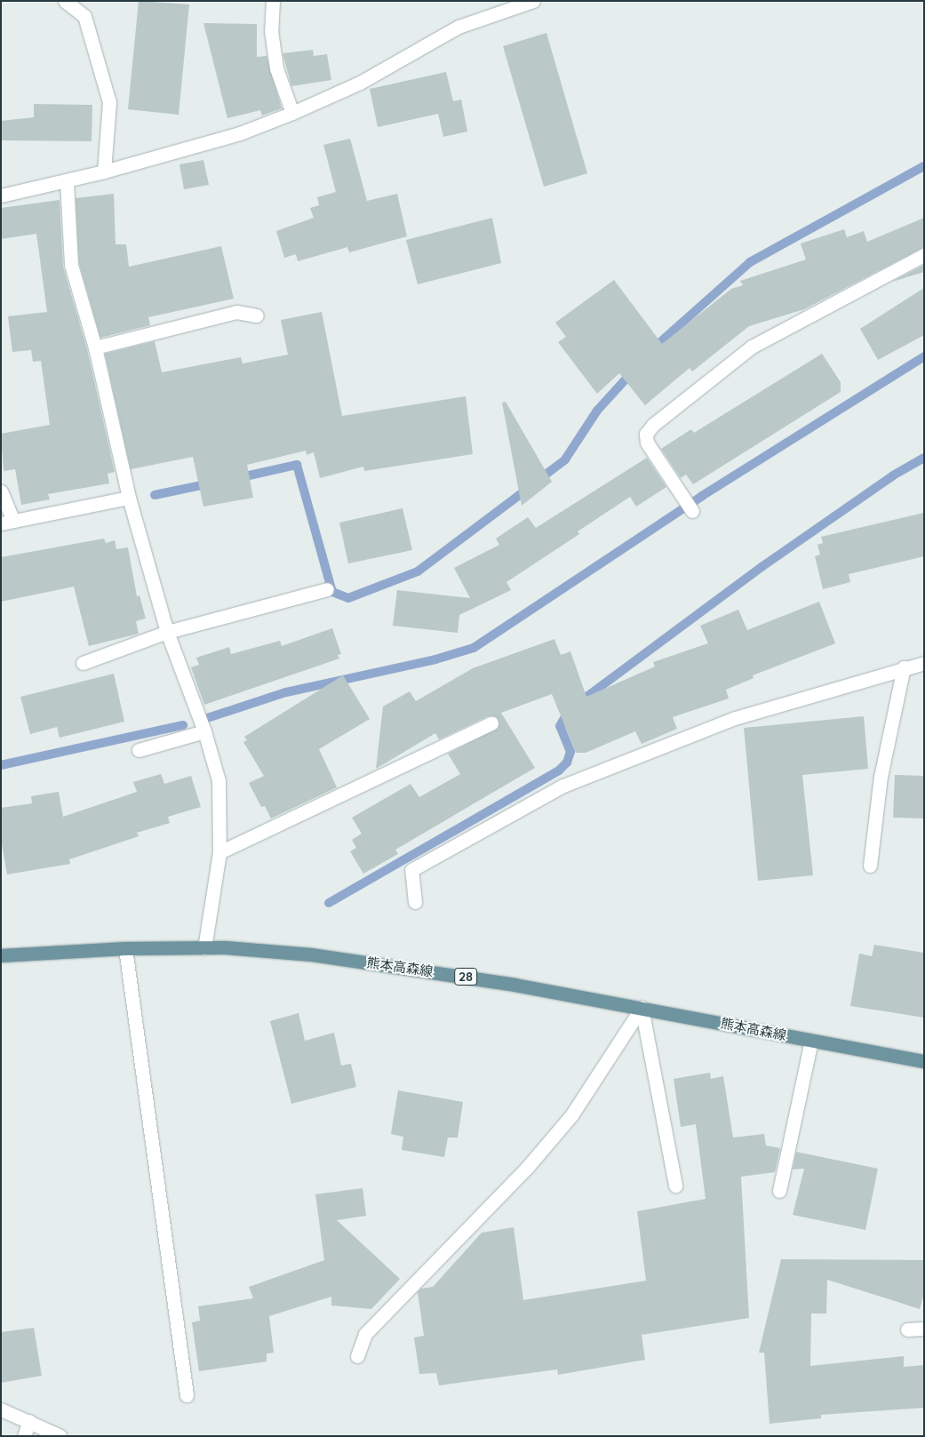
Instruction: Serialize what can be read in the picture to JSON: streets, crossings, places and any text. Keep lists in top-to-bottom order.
{
  "streets": {
    "main road": ["熊本高森線", "28"]
  }
}
